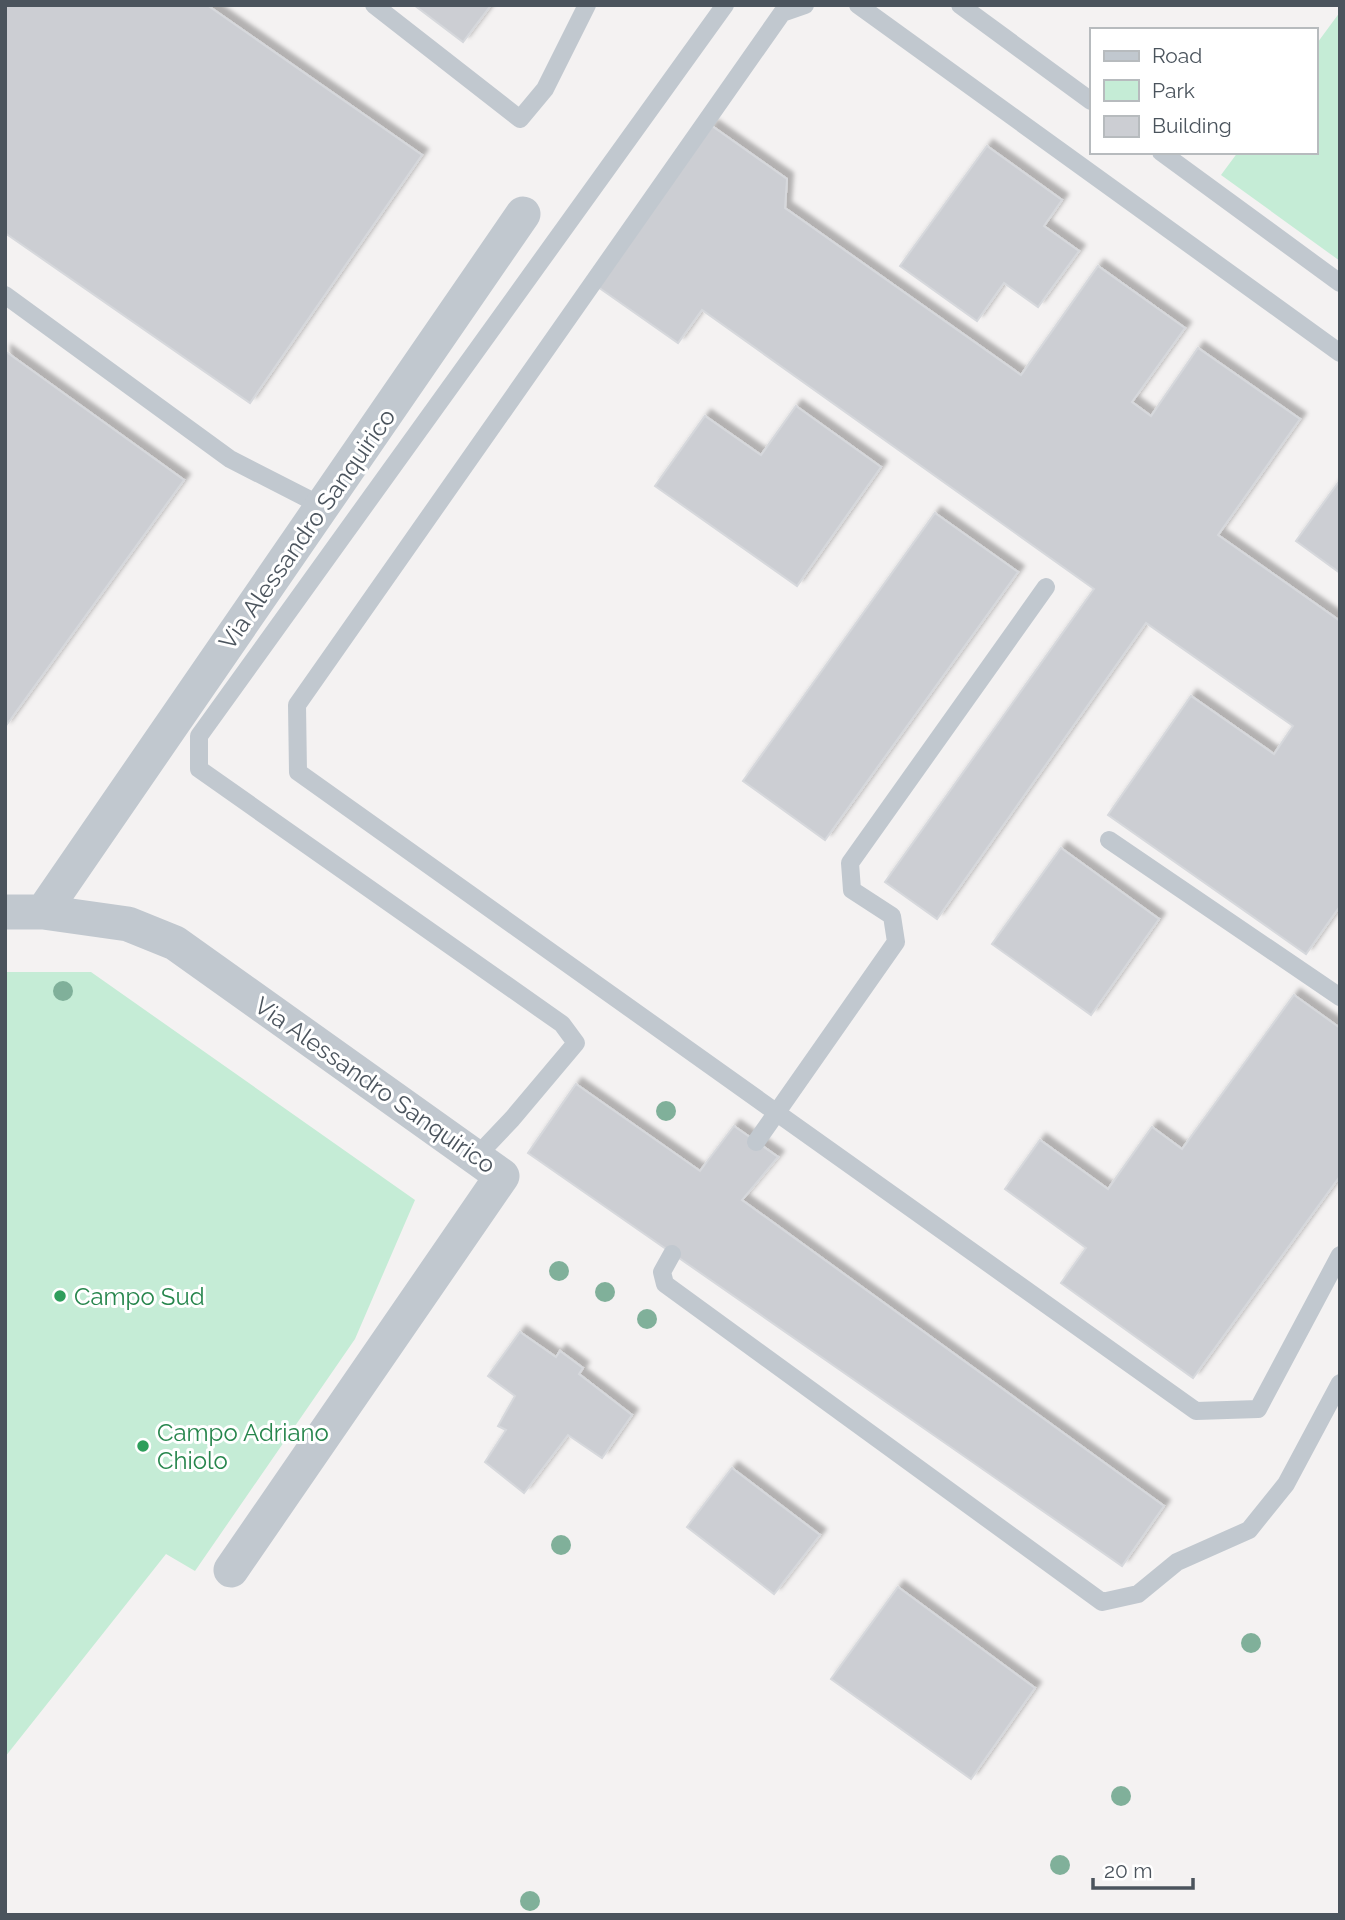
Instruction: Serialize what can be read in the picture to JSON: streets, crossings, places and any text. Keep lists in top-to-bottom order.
{
  "streets": {
    "street": ["Via Alessandro Sanquirico"]
  },
  "places": ["Campo Sud", "Campo Adriano Chiolo"],
  "legend": ["Road", "Park", "Building"],
  "scale_bar": "20 m"
}
